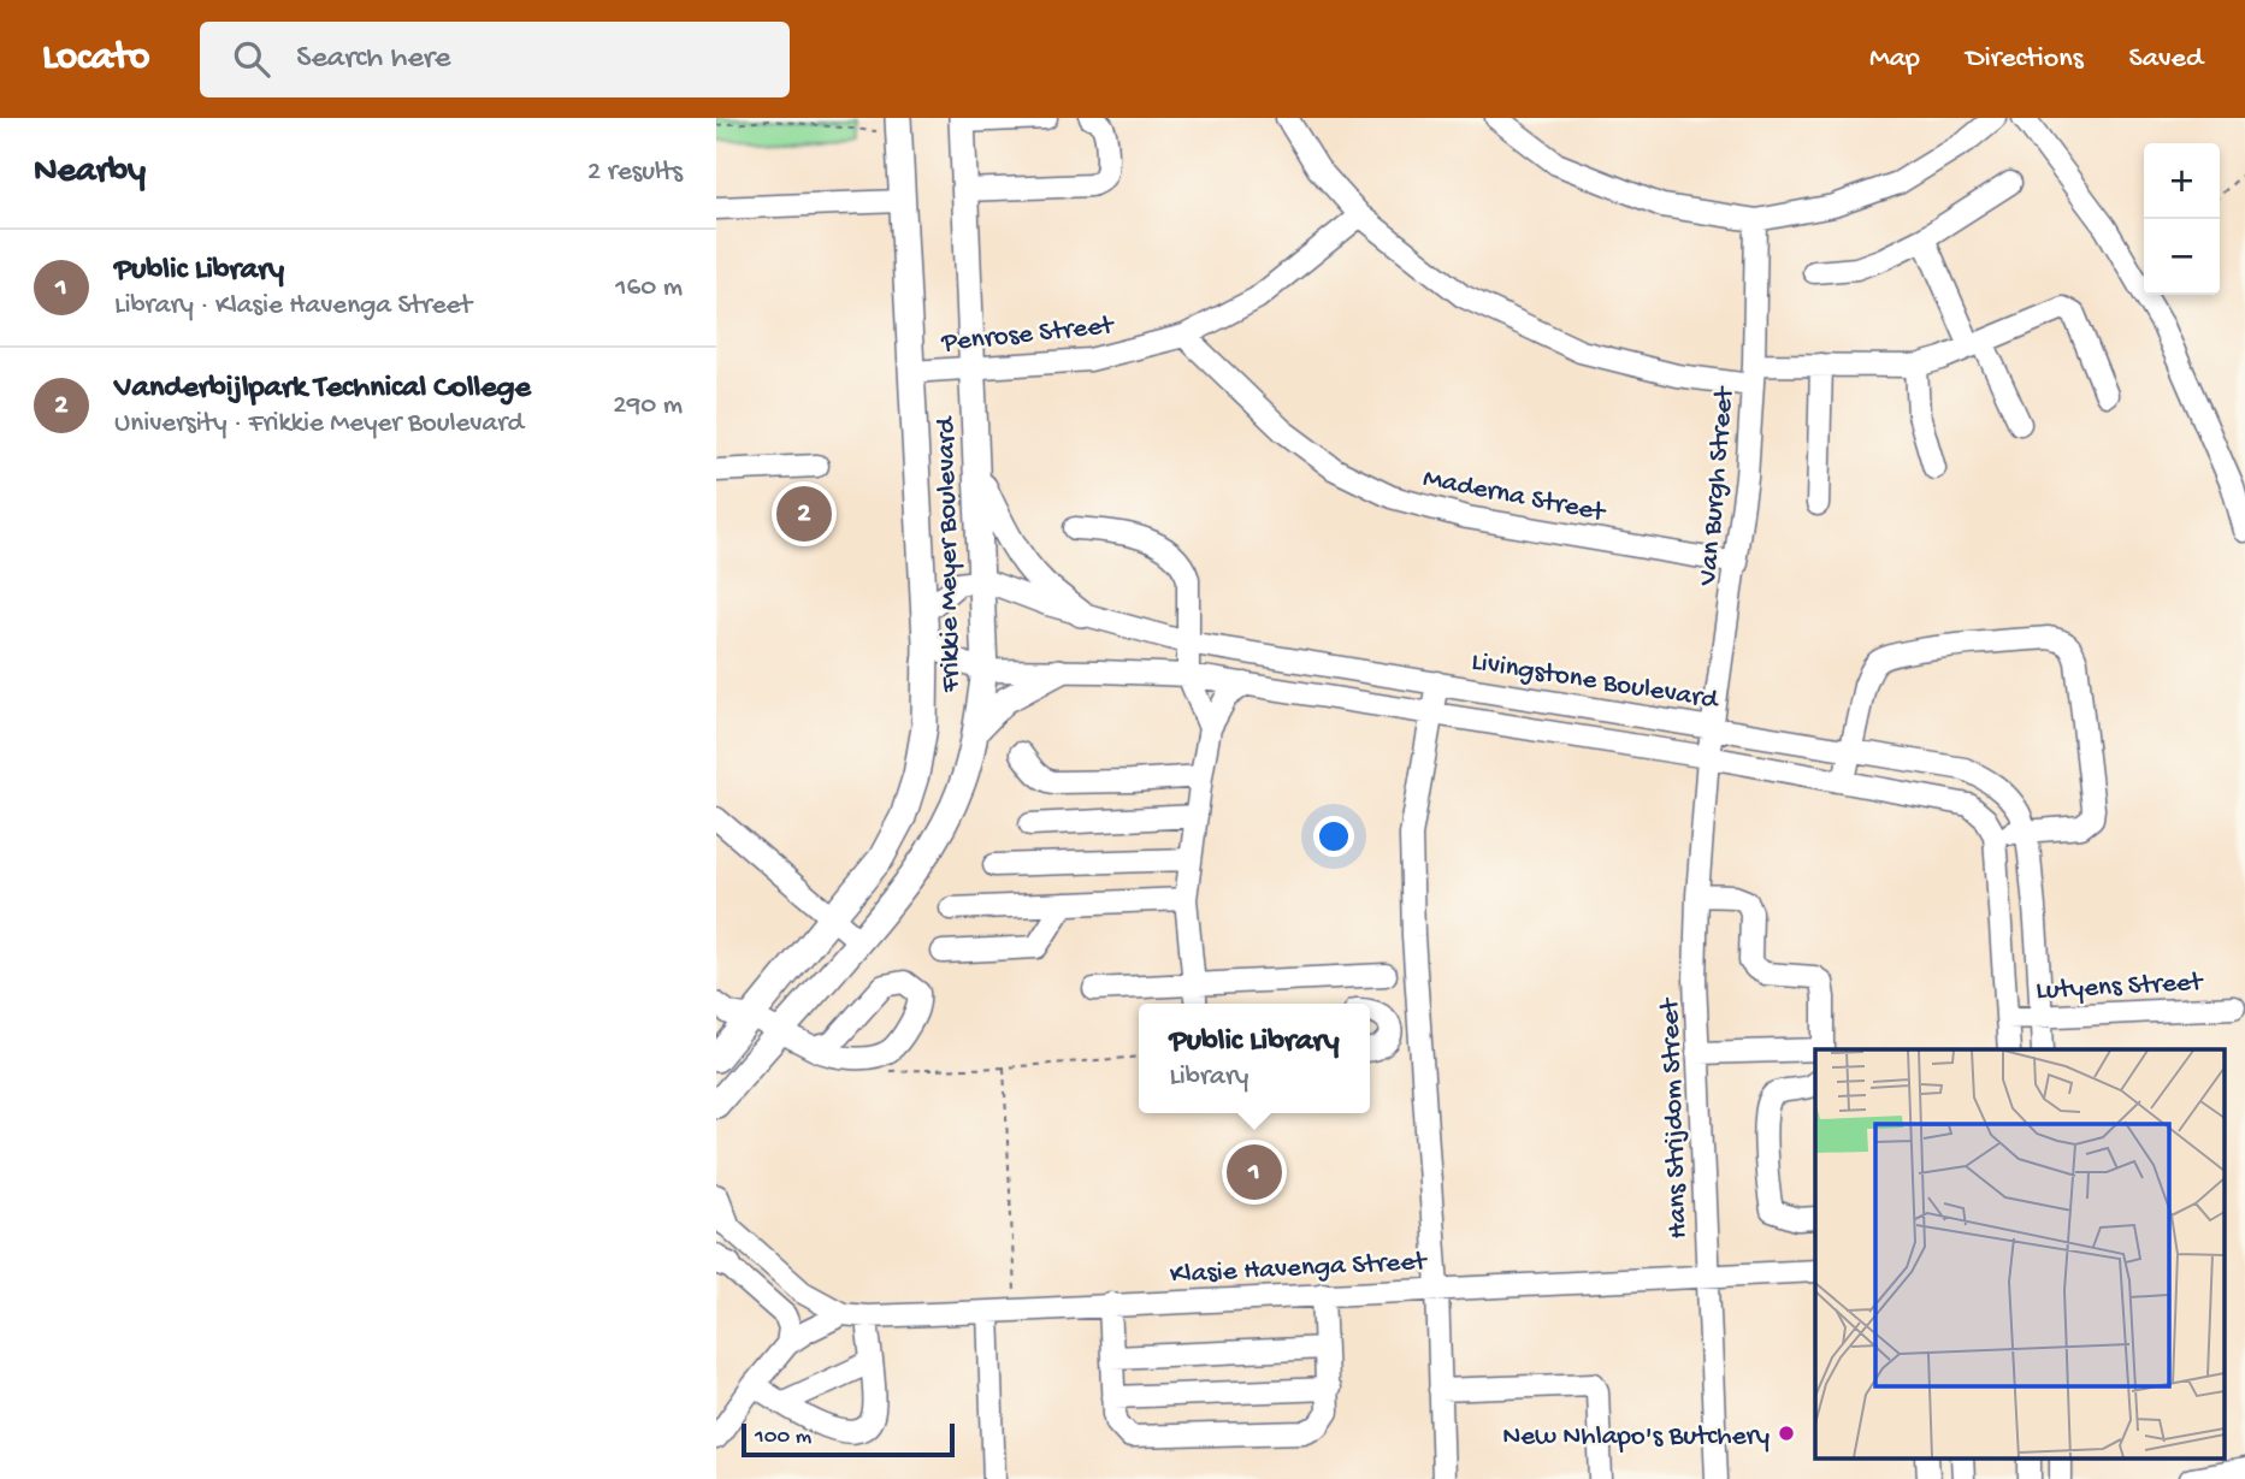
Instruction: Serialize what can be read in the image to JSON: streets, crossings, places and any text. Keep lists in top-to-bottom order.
{
  "streets": {
    "main road": ["Frikkie Meyer Boulevard"],
    "street": [
      "Penrose Street",
      "Van Burgh Street",
      "Maderna Street",
      "Livingstone Boulevard",
      "Lutyens Street",
      "Hans Strijdom Street",
      "Klasie Havenga Street"
    ]
  },
  "crossings": [
    ["Penrose Street", "Maderna Street"],
    ["Penrose Street", "Frikkie Meyer Boulevard"],
    ["Van Burgh Street", "Maderna Street"],
    ["Van Burgh Street", "Livingstone Boulevard"],
    ["Van Burgh Street", "Hans Strijdom Street"],
    ["Frikkie Meyer Boulevard", "Livingstone Boulevard"],
    ["Livingstone Boulevard", "Lutyens Street"],
    ["Hans Strijdom Street", "Klasie Havenga Street"]
  ],
  "places": ["New Nhlapo's Butchery"],
  "scale_bar": "100 m",
  "page": {
    "header": "Locato",
    "search": "Search here",
    "nav": ["Map", "Directions", "Saved"],
    "heading": ["Nearby", "2 results"],
    "map_buttons": ["+", "−"],
    "list": [
      {
        "mark": "1",
        "name": "Public Library",
        "note": "Library · Klasie Havenga Street",
        "value": "160 m"
      },
      {
        "mark": "2",
        "name": "Vanderbijlpark Technical College",
        "note": "University · Frikkie Meyer Boulevard",
        "value": "290 m"
      }
    ],
    "pins": ["2", "1"],
    "popup": ["Public Library", "Library"],
    "scale": "100 m"
  }
}
